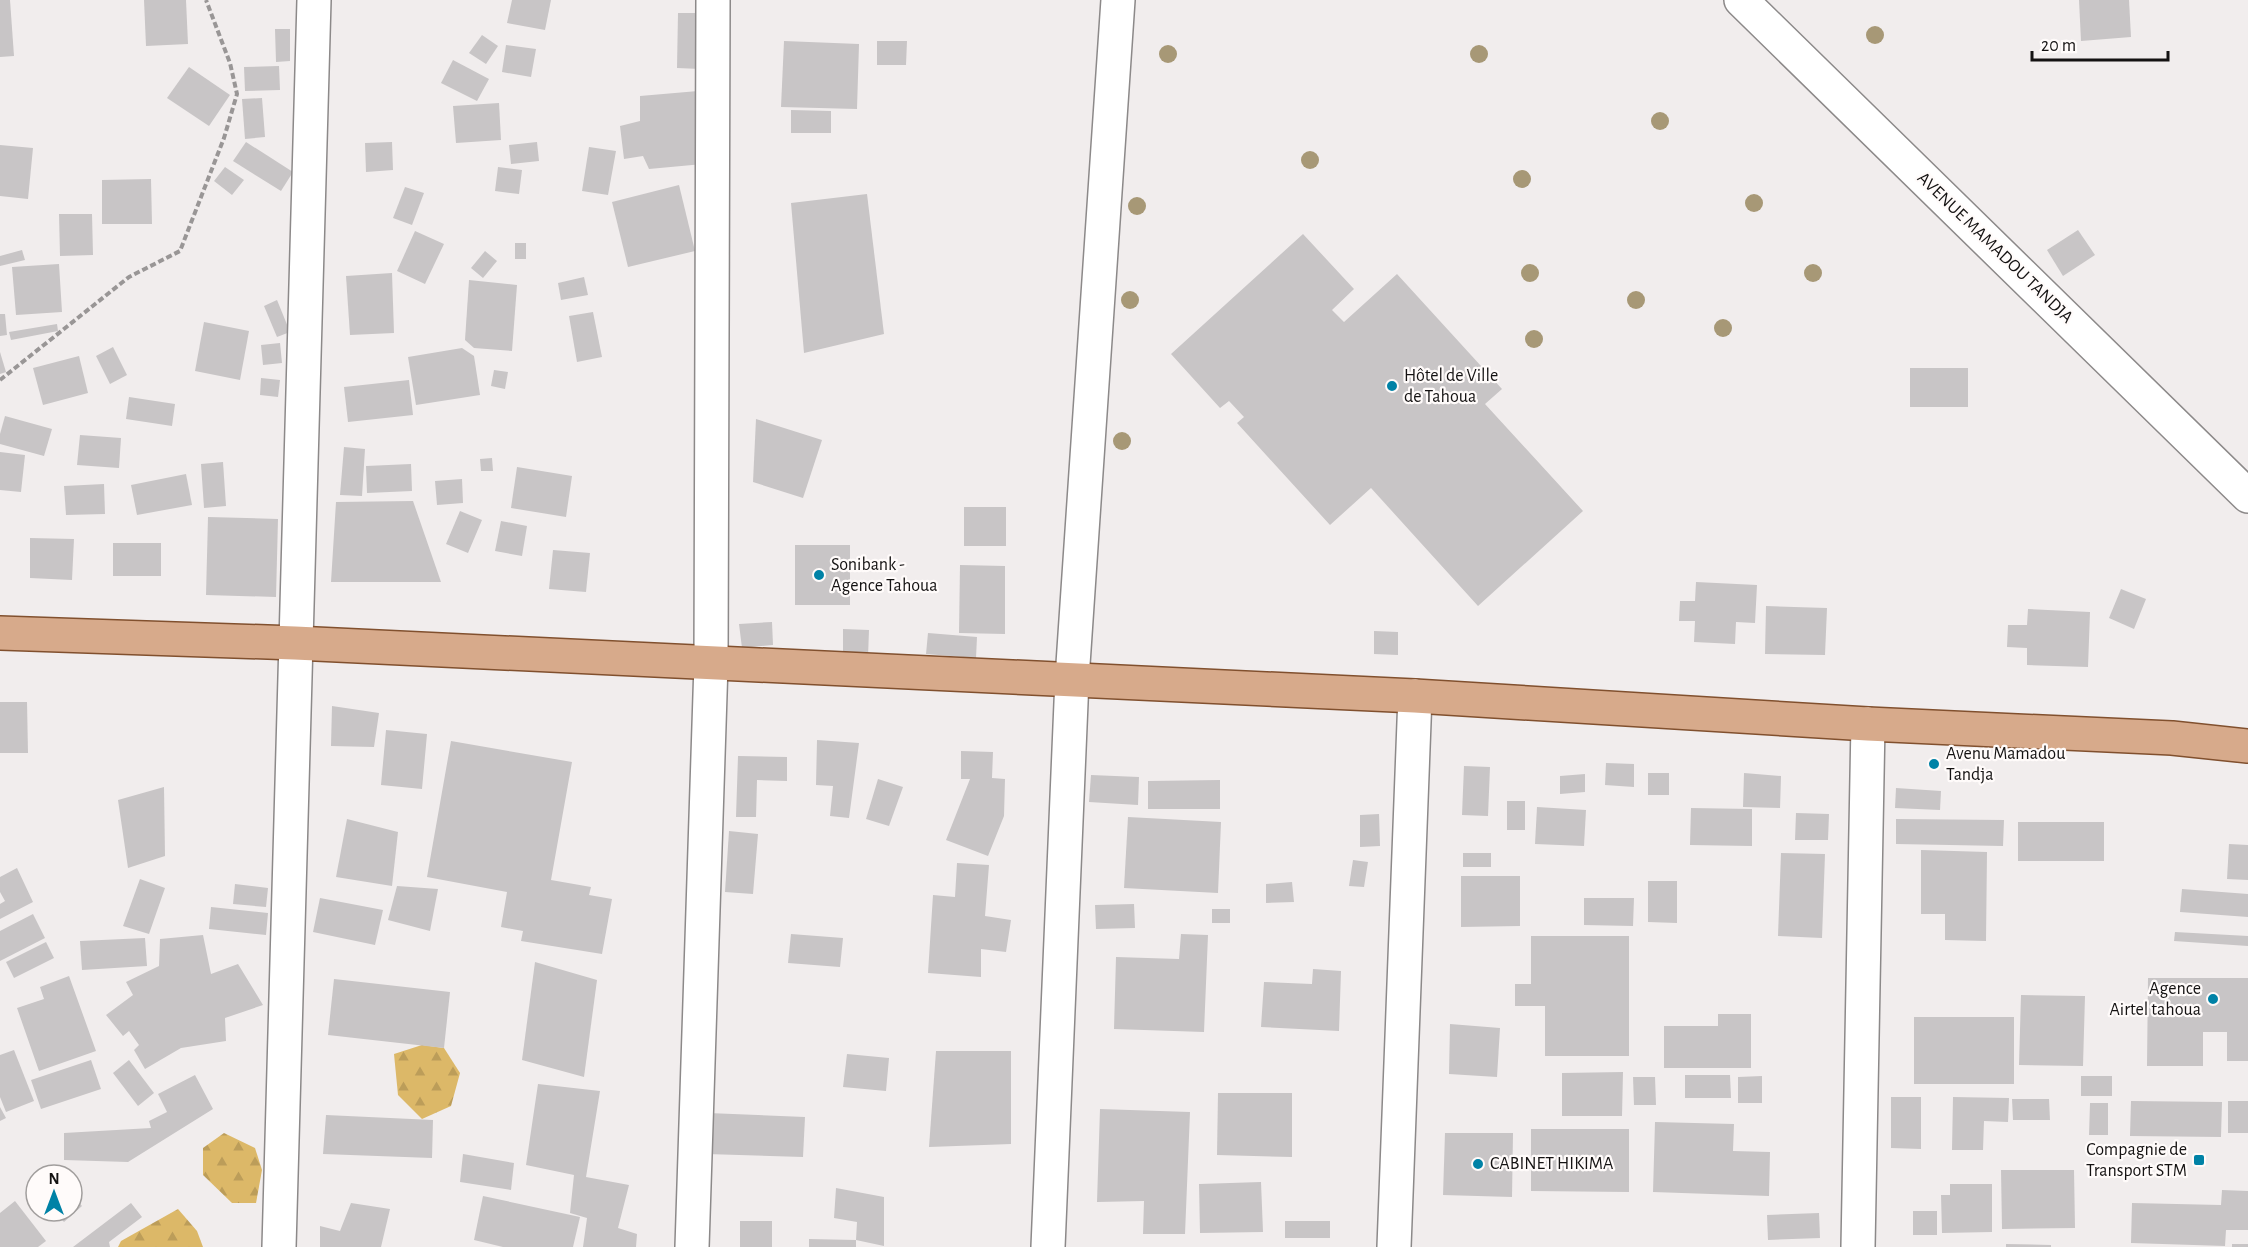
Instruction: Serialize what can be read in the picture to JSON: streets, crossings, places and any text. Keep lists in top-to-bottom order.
{
  "streets": {
    "street": ["AVENUE MAMADOU TANDJA"]
  },
  "places": {
    "other": [
      "Hôtel de Ville de Tahoua",
      "Sonibank - Agence Tahoua",
      "Avenu Mamadou Tandja",
      "Agence Airtel tahoua",
      "CABINET HIKIMA"
    ],
    "transit": ["Compagnie de Transport STM"]
  },
  "scale_bar": "20 m",
  "north": "top"
}
